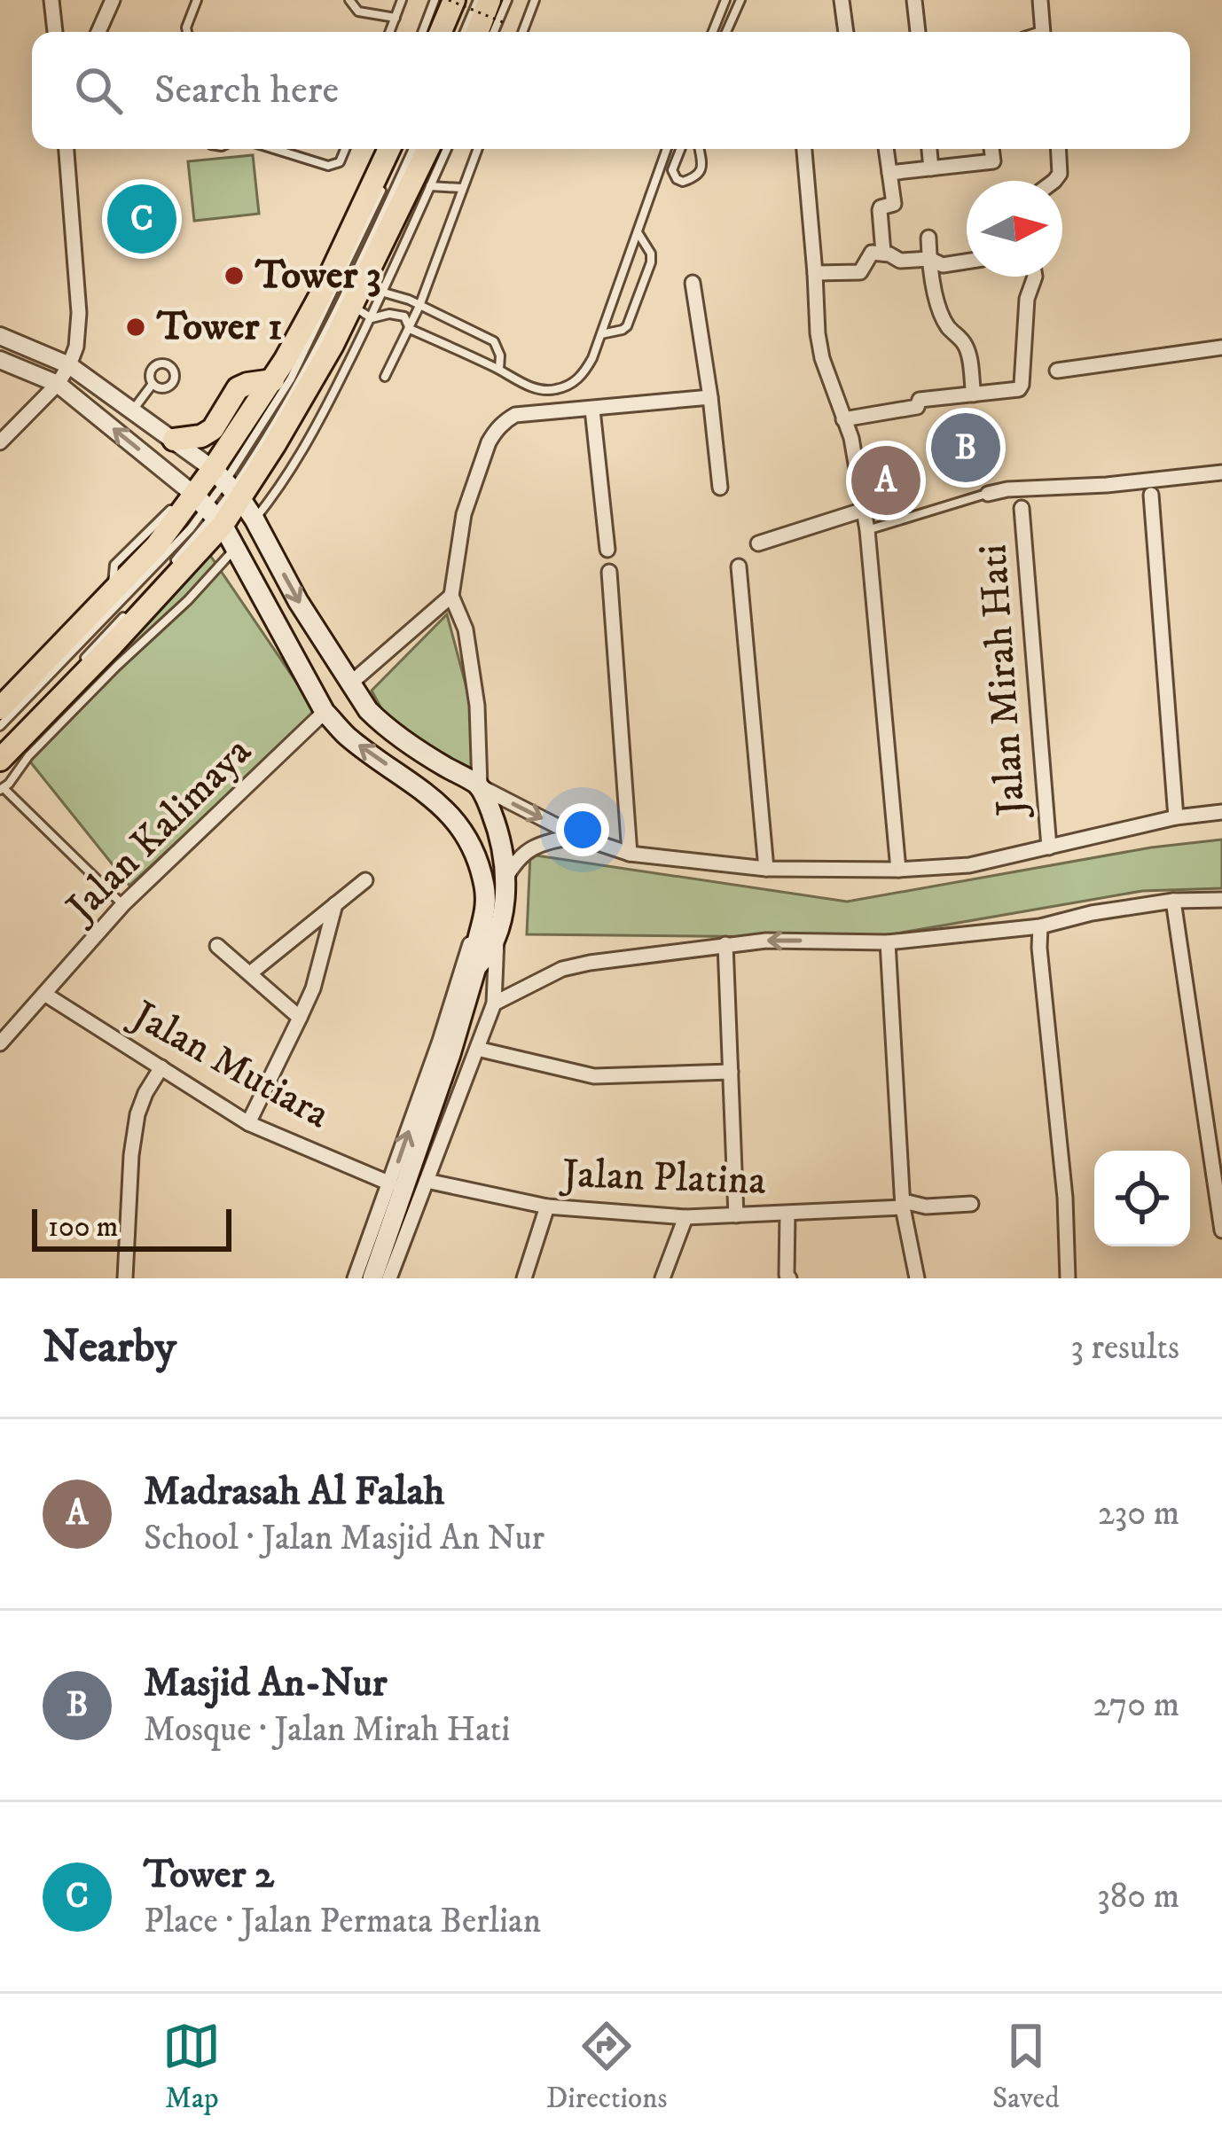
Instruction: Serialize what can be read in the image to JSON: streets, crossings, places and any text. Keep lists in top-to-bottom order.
{
  "streets": {
    "street": [
      "Jalan Mirah Hati",
      "Jalan Kalimaya",
      "Jalan Mutiara",
      "Jalan Platina"
    ]
  },
  "crossings": [
    ["Jalan Kalimaya", "Jalan Mutiara"]
  ],
  "places": ["Tower 3", "Tower 1"],
  "scale_bar": "100 m",
  "north": "right",
  "page": {
    "search": "Search here",
    "pins": ["C", "B", "A"],
    "scale": "100 m",
    "heading": ["Nearby", "3 results"],
    "list": [
      {
        "mark": "A",
        "name": "Madrasah Al Falah",
        "note": "School · Jalan Masjid An Nur",
        "value": "230 m"
      },
      {
        "mark": "B",
        "name": "Masjid An-Nur",
        "note": "Mosque · Jalan Mirah Hati",
        "value": "270 m"
      },
      {
        "mark": "C",
        "name": "Tower 2",
        "note": "Place · Jalan Permata Berlian",
        "value": "380 m"
      }
    ],
    "nav": ["Map", "Directions", "Saved"]
  }
}
